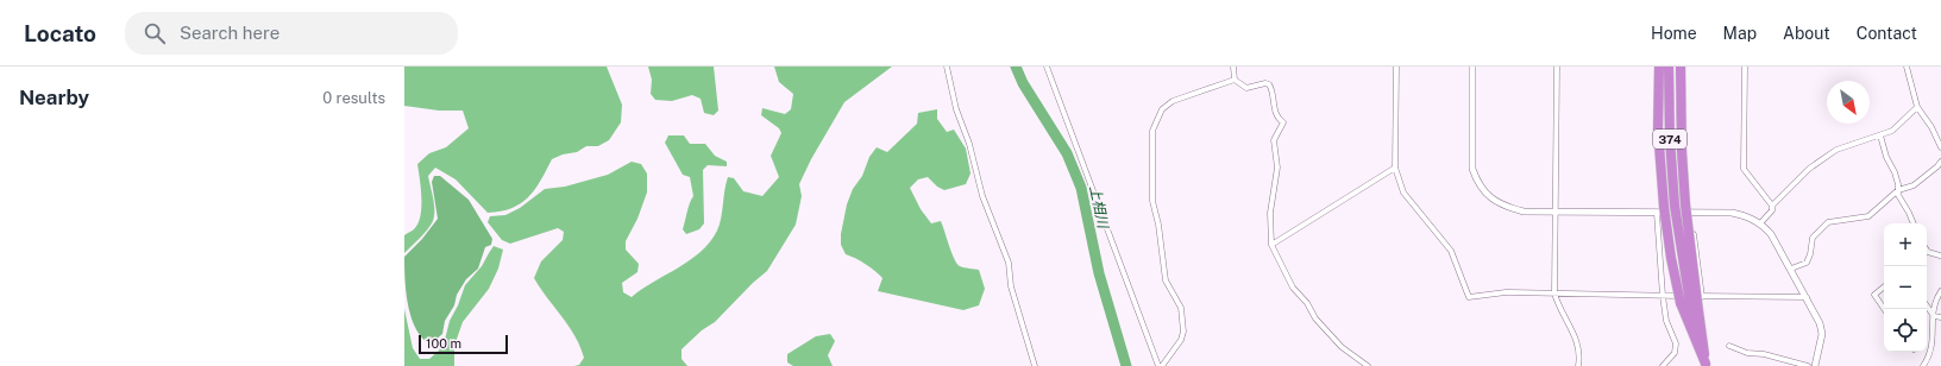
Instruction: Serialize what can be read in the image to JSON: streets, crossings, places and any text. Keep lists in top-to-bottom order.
{
  "streets": {
    "highway": ["374"]
  },
  "water": ["上相川"],
  "scale_bar": "100 m",
  "north": "bottom right",
  "page": {
    "header": "Locato",
    "search": "Search here",
    "nav": [
      "Home",
      "Map",
      "About",
      "Contact"
    ],
    "heading": ["Nearby", "0 results"],
    "map_buttons": ["+", "−"],
    "scale": "100 m"
  }
}
